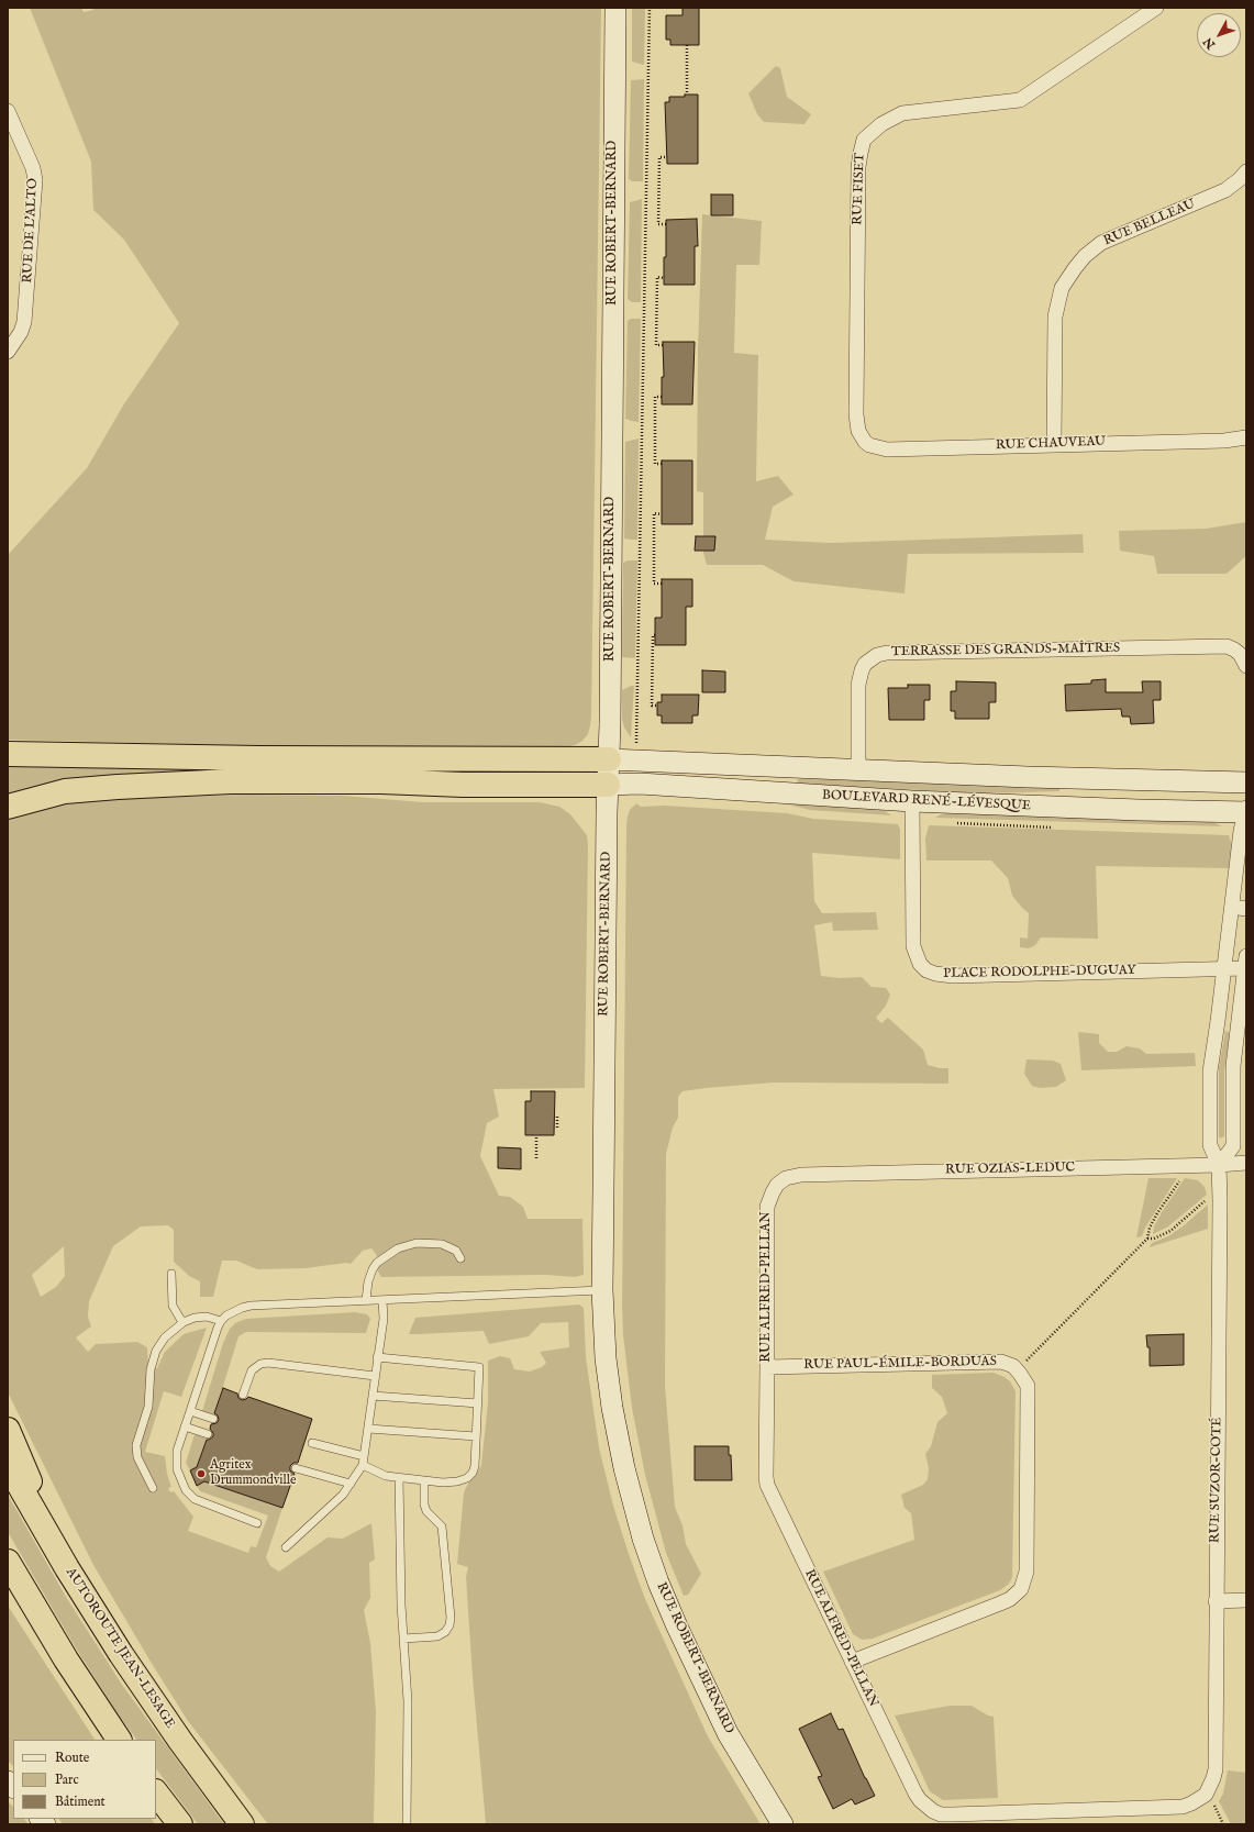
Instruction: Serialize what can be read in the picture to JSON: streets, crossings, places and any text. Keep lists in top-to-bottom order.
{
  "streets": {
    "highway": ["AUTOROUTE JEAN-LESAGE"],
    "street": [
      "RUE FISET",
      "RUE ROBERT-BERNARD",
      "RUE BELLEAU",
      "RUE DE L'ALTO",
      "RUE CHAUVEAU",
      "TERRASSE DES GRANDS-MAÎTRES",
      "BOULEVARD RENÉ-LÉVESQUE",
      "PLACE RODOLPHE-DUGUAY",
      "RUE OZIAS-LEDUC",
      "RUE ALFRED-PELLAN",
      "RUE PAUL-ÉMILE-BORDUAS",
      "RUE SUZOR-COTÉ"
    ]
  },
  "crossings": [
    ["RUE FISET", "RUE CHAUVEAU"],
    ["RUE ROBERT-BERNARD", "BOULEVARD RENÉ-LÉVESQUE"],
    ["RUE BELLEAU", "RUE CHAUVEAU"],
    ["BOULEVARD RENÉ-LÉVESQUE", "PLACE RODOLPHE-DUGUAY"],
    ["BOULEVARD RENÉ-LÉVESQUE", "RUE SUZOR-COTÉ"],
    ["PLACE RODOLPHE-DUGUAY", "RUE SUZOR-COTÉ"],
    ["RUE OZIAS-LEDUC", "RUE ALFRED-PELLAN"],
    ["RUE OZIAS-LEDUC", "RUE SUZOR-COTÉ"],
    ["RUE ALFRED-PELLAN", "RUE PAUL-ÉMILE-BORDUAS"],
    ["RUE ALFRED-PELLAN", "RUE SUZOR-COTÉ"]
  ],
  "places": ["Agritex Drummondville"],
  "legend": ["Route", "Parc", "Bâtiment"],
  "north": "bottom left"
}
